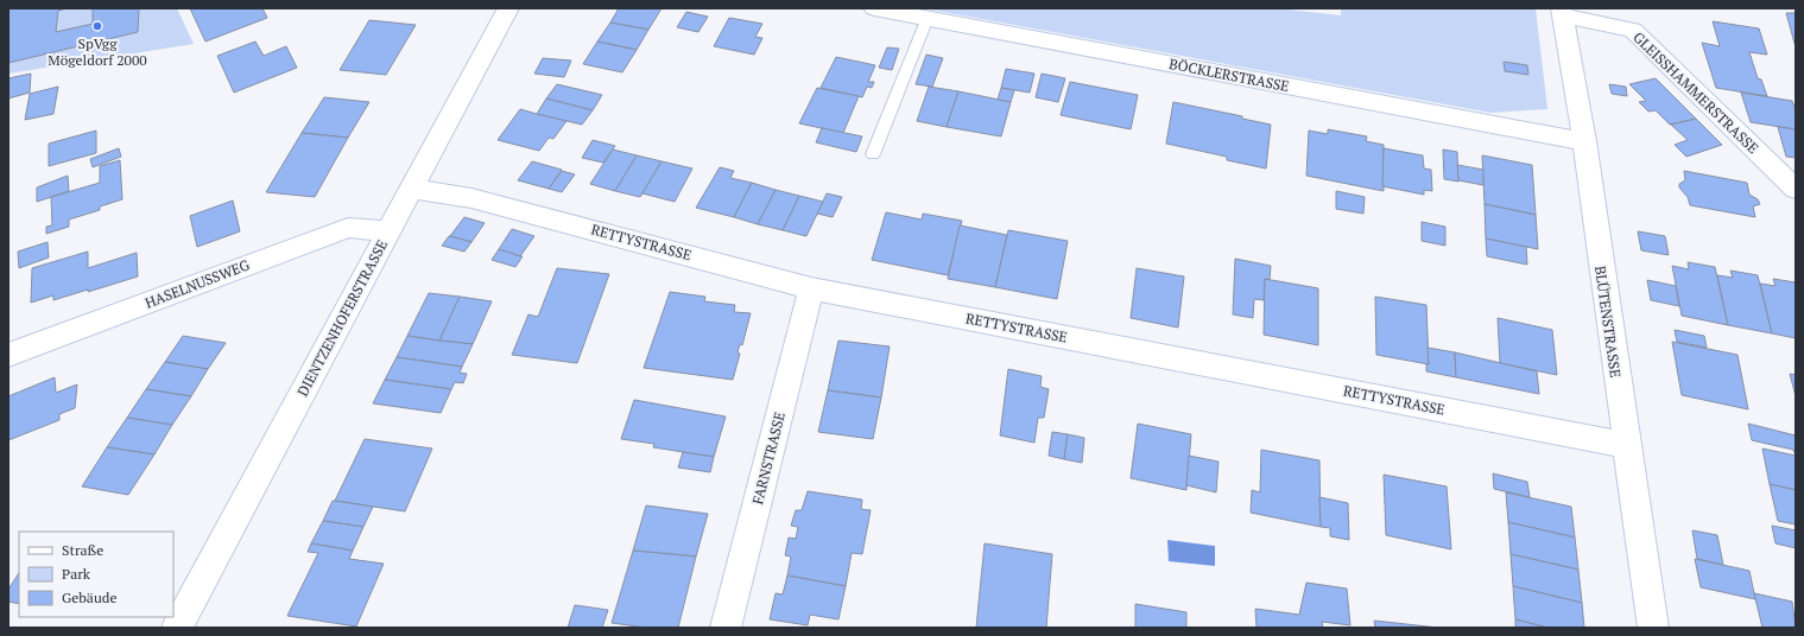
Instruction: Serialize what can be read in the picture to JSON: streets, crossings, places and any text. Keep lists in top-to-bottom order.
{
  "streets": {
    "street": [
      "BÖCKLERSTRASSE",
      "GLEISSHAMMERSTRASSE",
      "RETTYSTRASSE",
      "HASELNUSSWEG",
      "DIENTZENHOFERSTRASSE",
      "BLÜTENSTRASSE",
      "FARNSTRASSE"
    ]
  },
  "crossings": [
    ["BÖCKLERSTRASSE", "BLÜTENSTRASSE"],
    ["GLEISSHAMMERSTRASSE", "BLÜTENSTRASSE"],
    ["RETTYSTRASSE", "DIENTZENHOFERSTRASSE"],
    ["RETTYSTRASSE", "BLÜTENSTRASSE"],
    ["RETTYSTRASSE", "FARNSTRASSE"],
    ["HASELNUSSWEG", "DIENTZENHOFERSTRASSE"]
  ],
  "places": ["SpVgg Mögeldorf 2000"],
  "legend": ["Straße", "Park", "Gebäude"]
}
